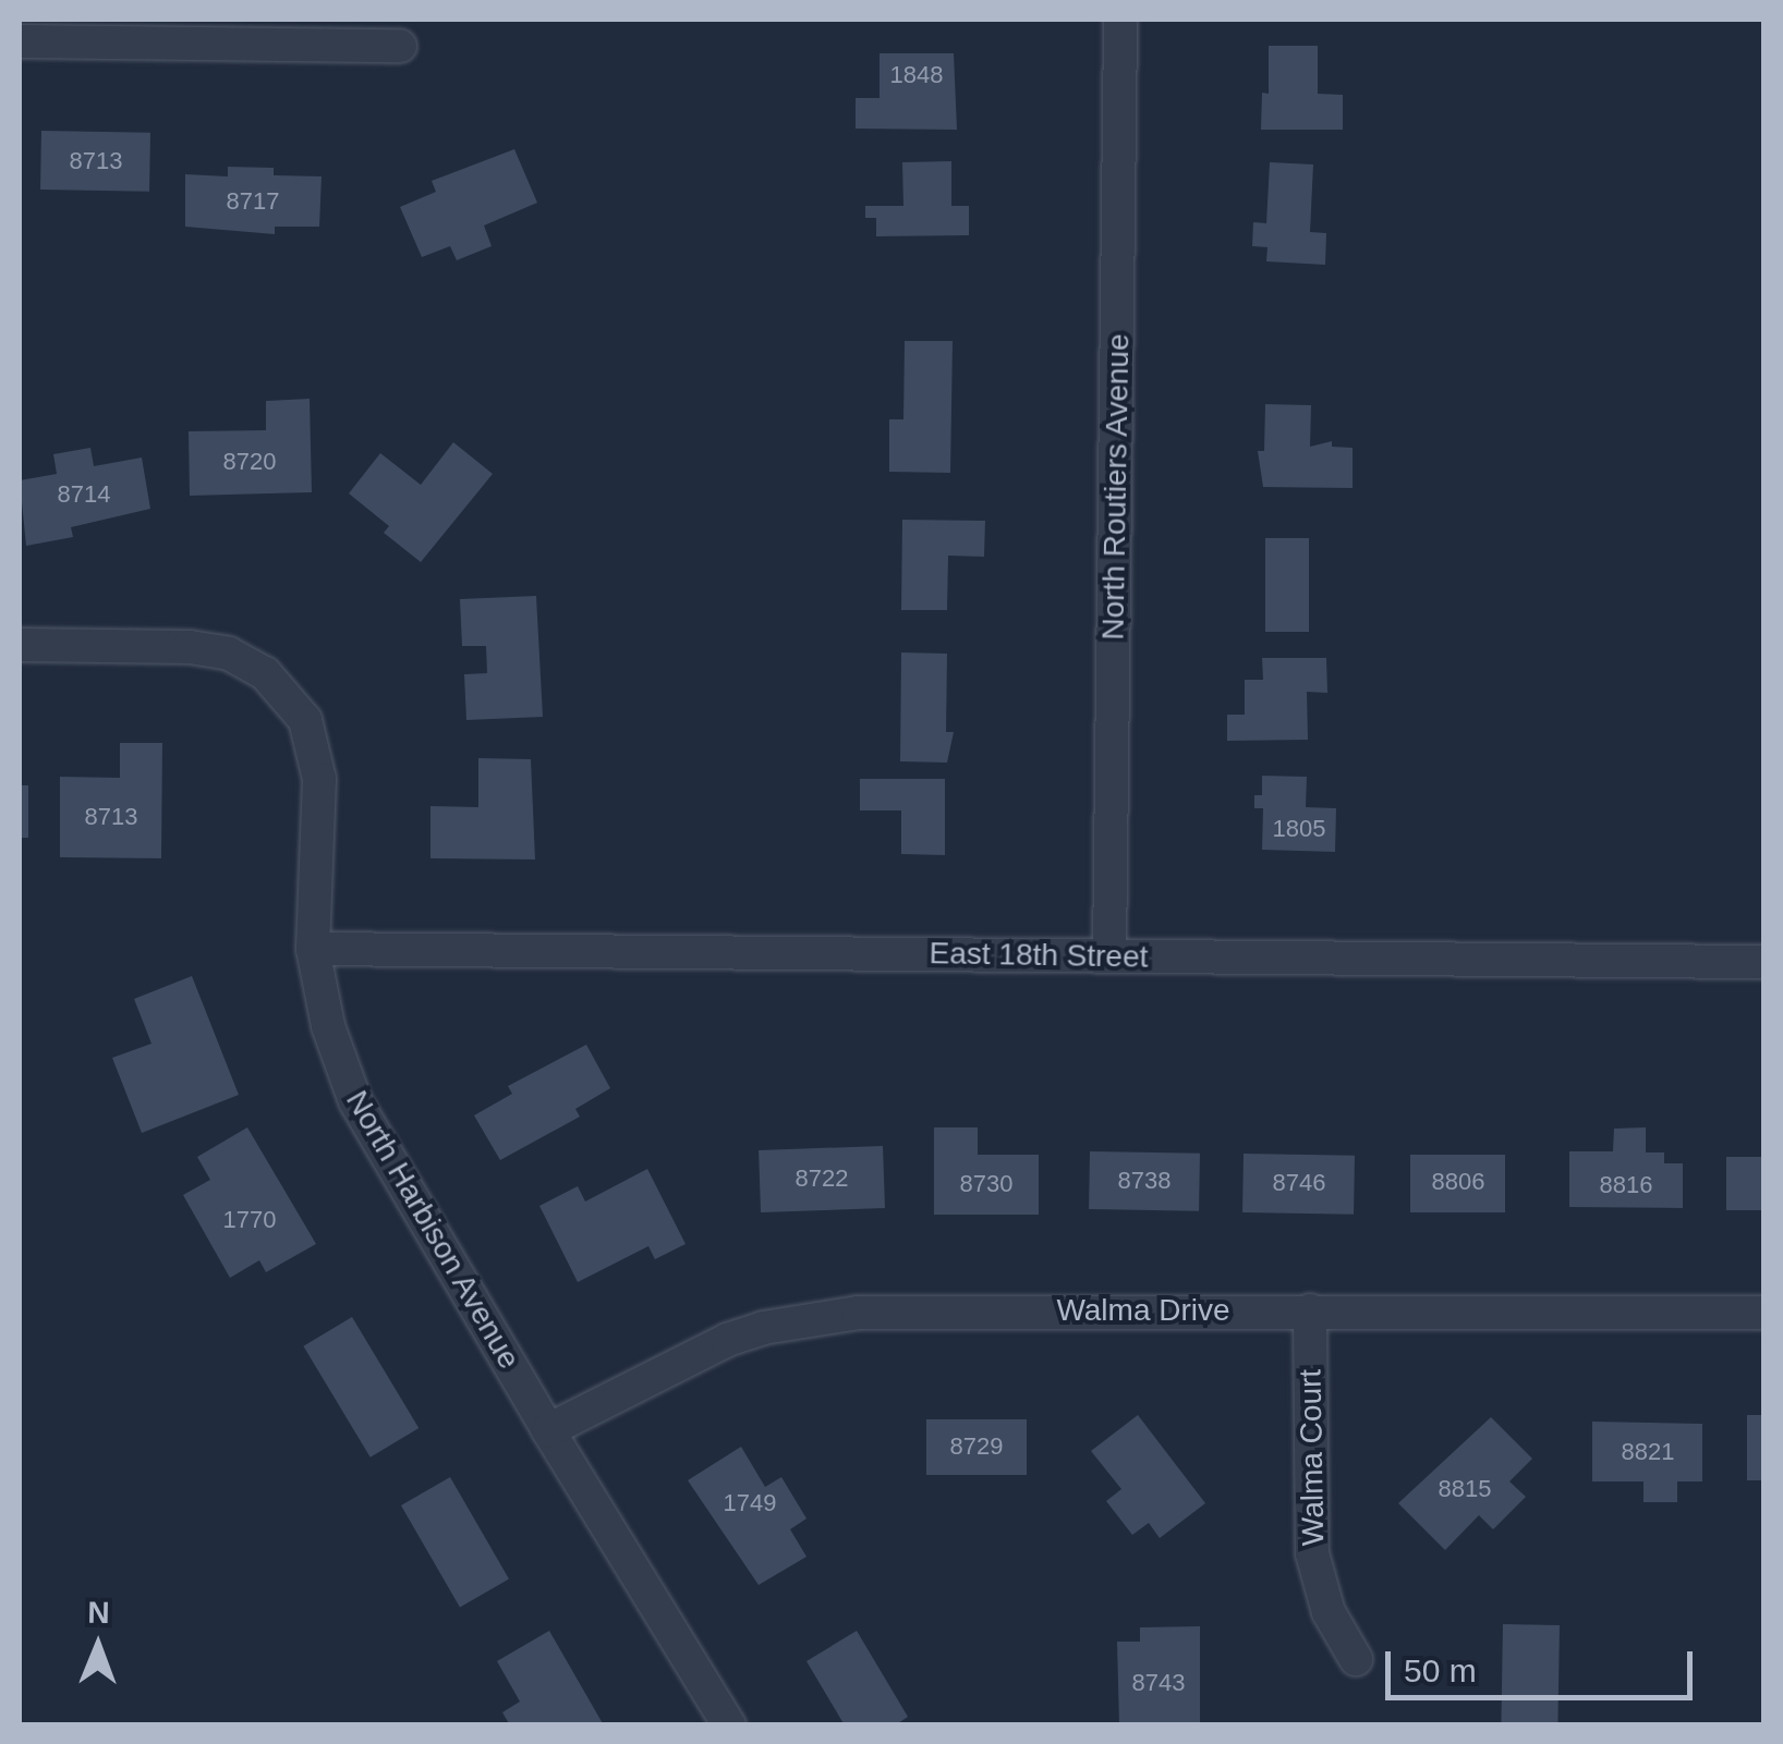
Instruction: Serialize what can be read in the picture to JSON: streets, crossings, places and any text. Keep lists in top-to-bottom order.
{
  "streets": {
    "street": [
      "North Routiers Avenue",
      "East 18th Street",
      "North Harbison Avenue",
      "Walma Drive",
      "Walma Court"
    ]
  },
  "crossings": [
    ["North Routiers Avenue", "East 18th Street"],
    ["East 18th Street", "North Harbison Avenue"],
    ["North Harbison Avenue", "Walma Drive"],
    ["Walma Drive", "Walma Court"]
  ],
  "house_numbers": [
    "1848",
    "8713",
    "8717",
    "8720",
    "8714",
    "8713",
    "1805",
    "8722",
    "8738",
    "8806",
    "8746",
    "8730",
    "8816",
    "1770",
    "8729",
    "8821",
    "8815",
    "1749",
    "8743"
  ],
  "scale_bar": "50 m",
  "north": "top"
}
